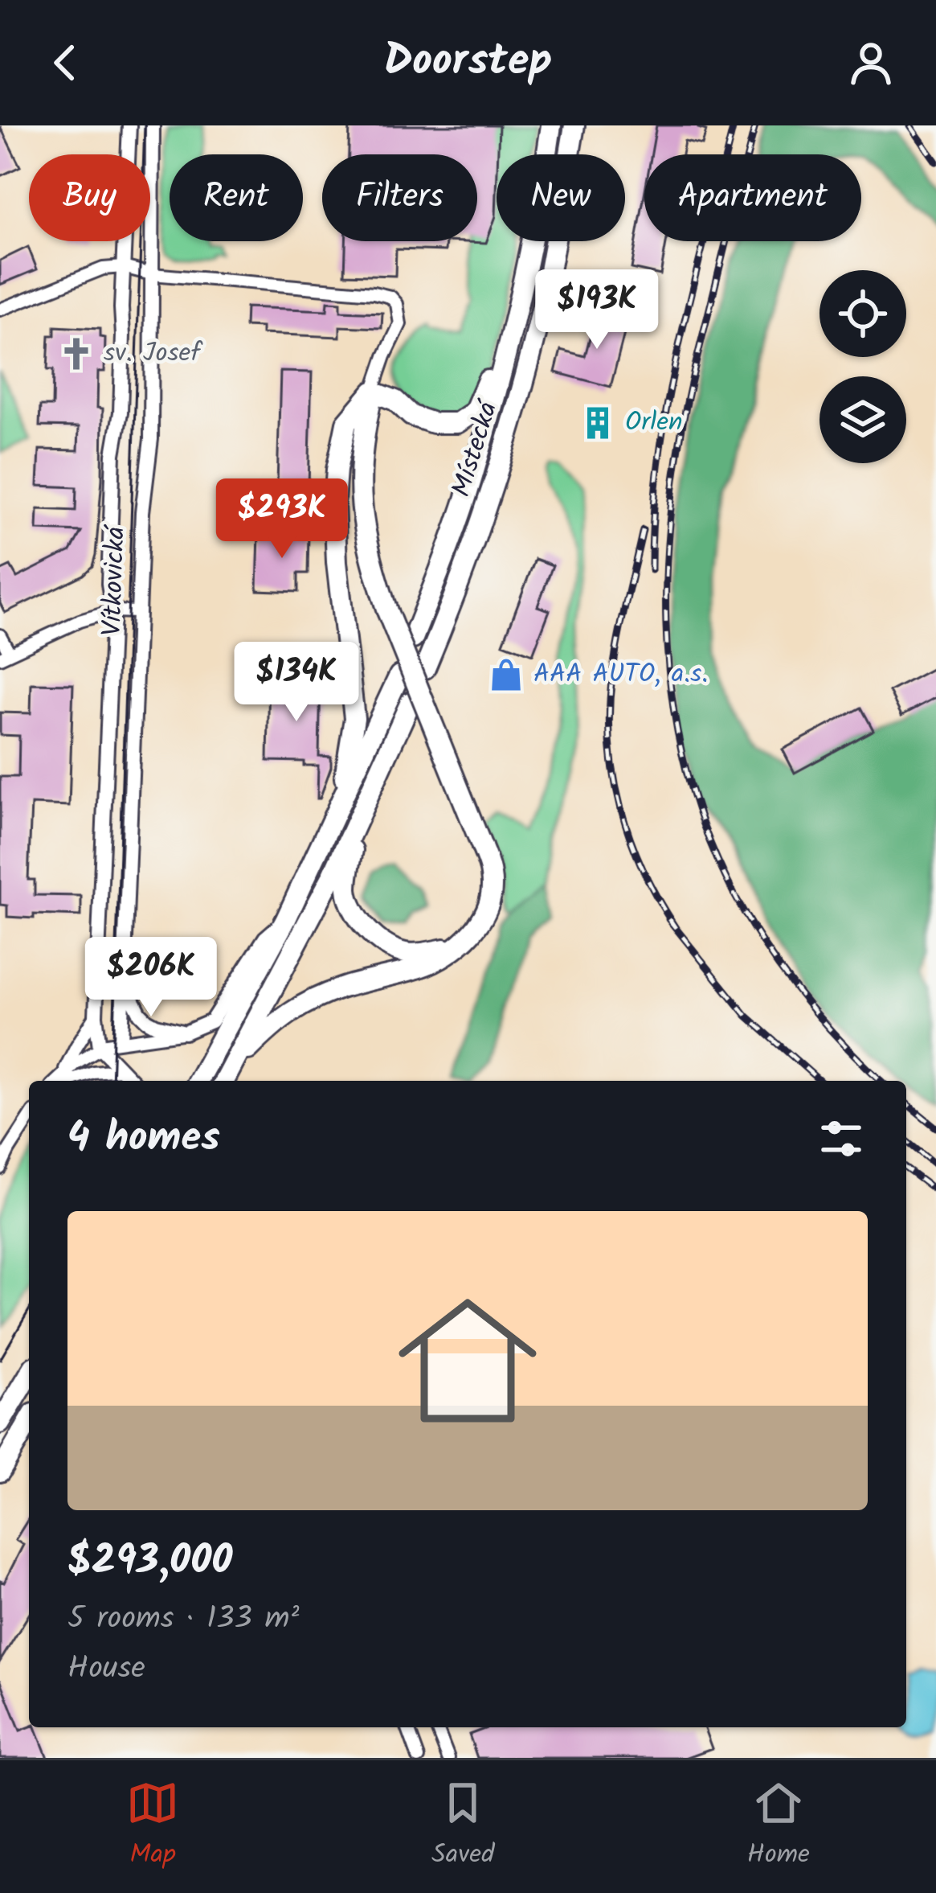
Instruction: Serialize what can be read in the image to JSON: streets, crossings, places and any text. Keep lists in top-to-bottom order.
{
  "streets": {
    "highway": ["Místecká"],
    "street": ["Vítkovická"]
  },
  "places": {
    "church": ["sv. Josef"],
    "building": ["Orlen"],
    "shop": ["AAA AUTO, a.s."]
  },
  "page": {
    "header": "Doorstep",
    "chip": [
      "Buy",
      "Rent",
      "Filters",
      "New",
      "Apartment"
    ],
    "price": [
      "$193K",
      "$293K",
      "$134K",
      "$206K"
    ],
    "heading": "4 homes",
    "list": [
      {
        "name": "$293,000",
        "note": "5 rooms · 133 m² · House"
      }
    ],
    "tabs": ["Map", "Saved", "Home"]
  }
}
